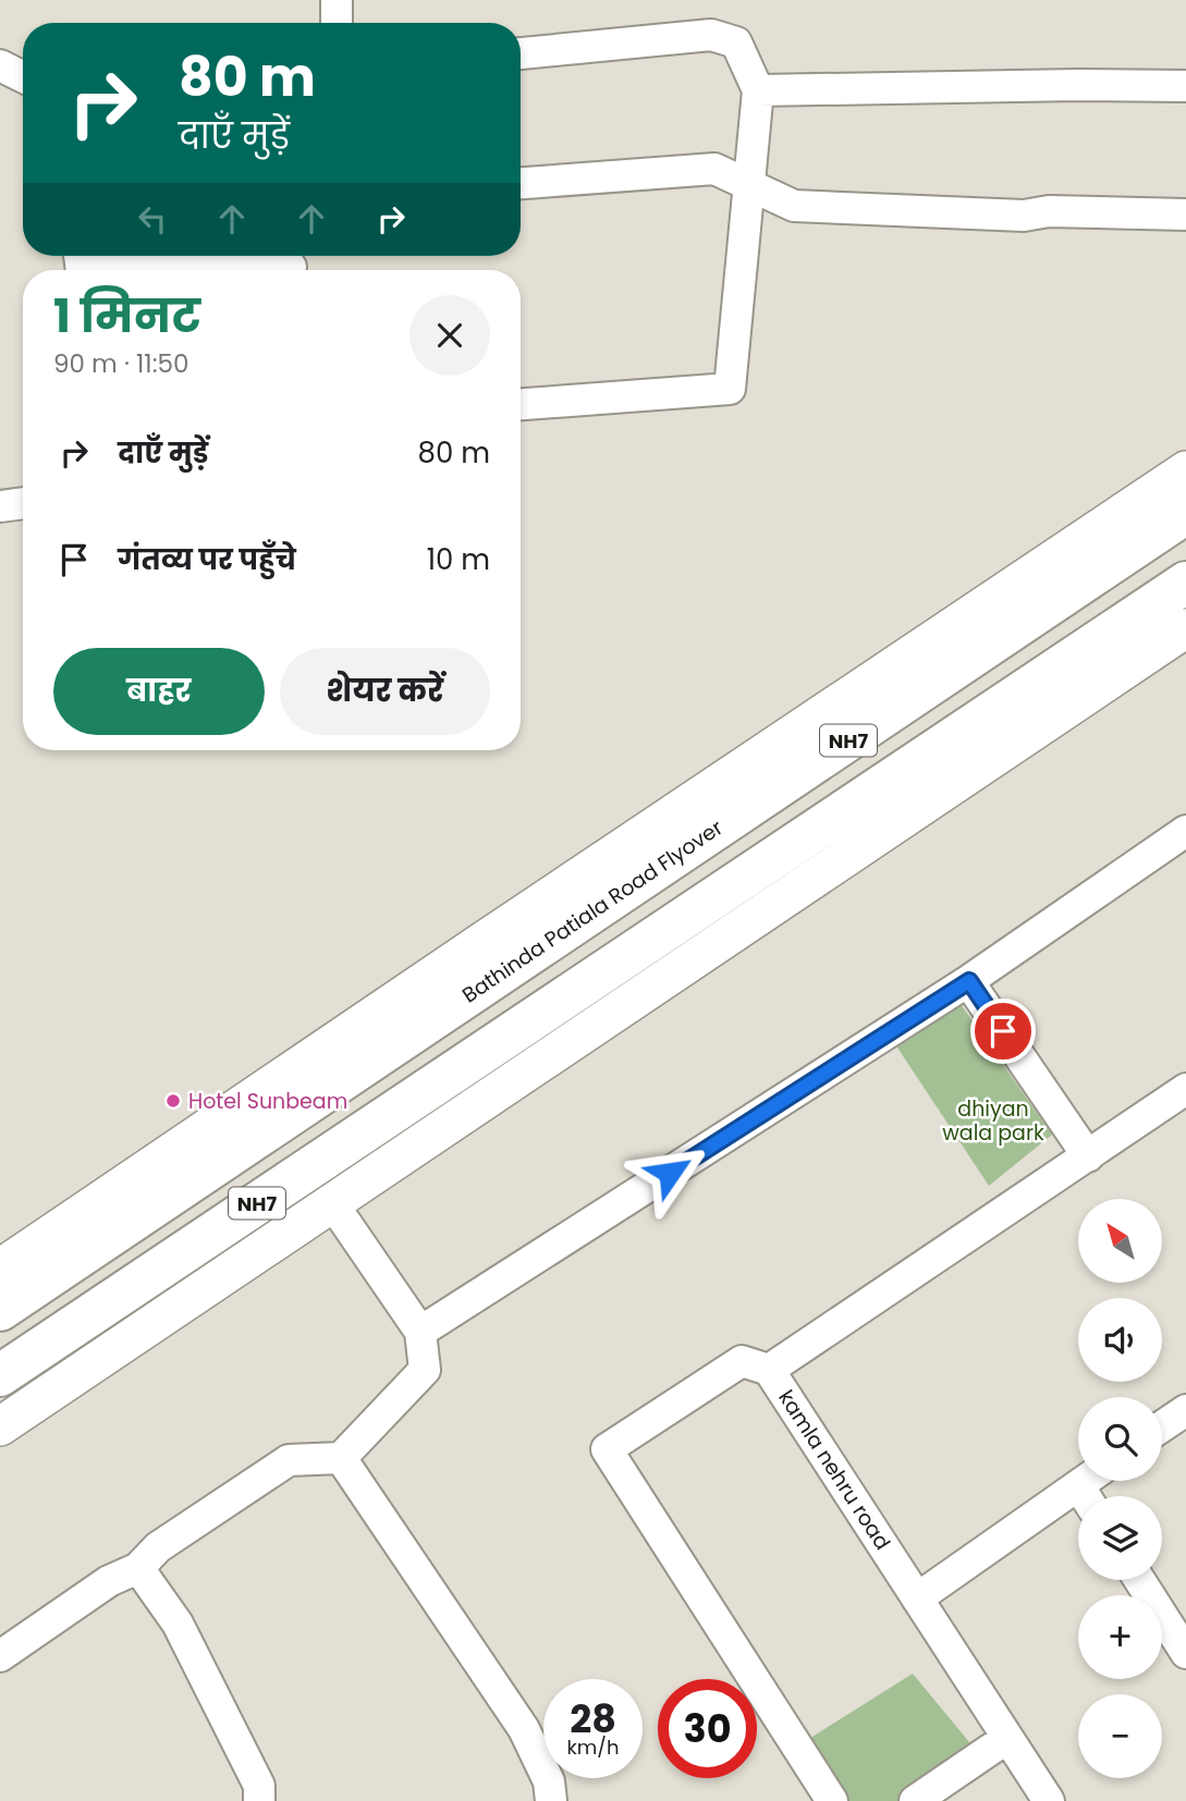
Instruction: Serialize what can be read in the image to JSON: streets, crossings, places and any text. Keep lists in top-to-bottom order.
{
  "streets": {
    "highway": ["NH7", "Bathinda Patiala Road Flyover"],
    "street": ["kamla nehru road"]
  },
  "parks": ["dhiyan wala park"],
  "places": ["Hotel Sunbeam"],
  "north": "top left",
  "page": {
    "turn": ["80 m", "दाएँ मुड़ें"],
    "heading": ["1 मिनट", "90 m · 11:50"],
    "list": [
      {
        "name": "दाएँ मुड़ें",
        "value": "80 m"
      },
      {
        "name": "गंतव्य पर पहुँचे",
        "value": "10 m"
      }
    ],
    "buttons": ["बाहर", "शेयर करें"],
    "map_buttons": ["+", "−"],
    "speed": "28 km/h",
    "limit": "30"
  }
}
